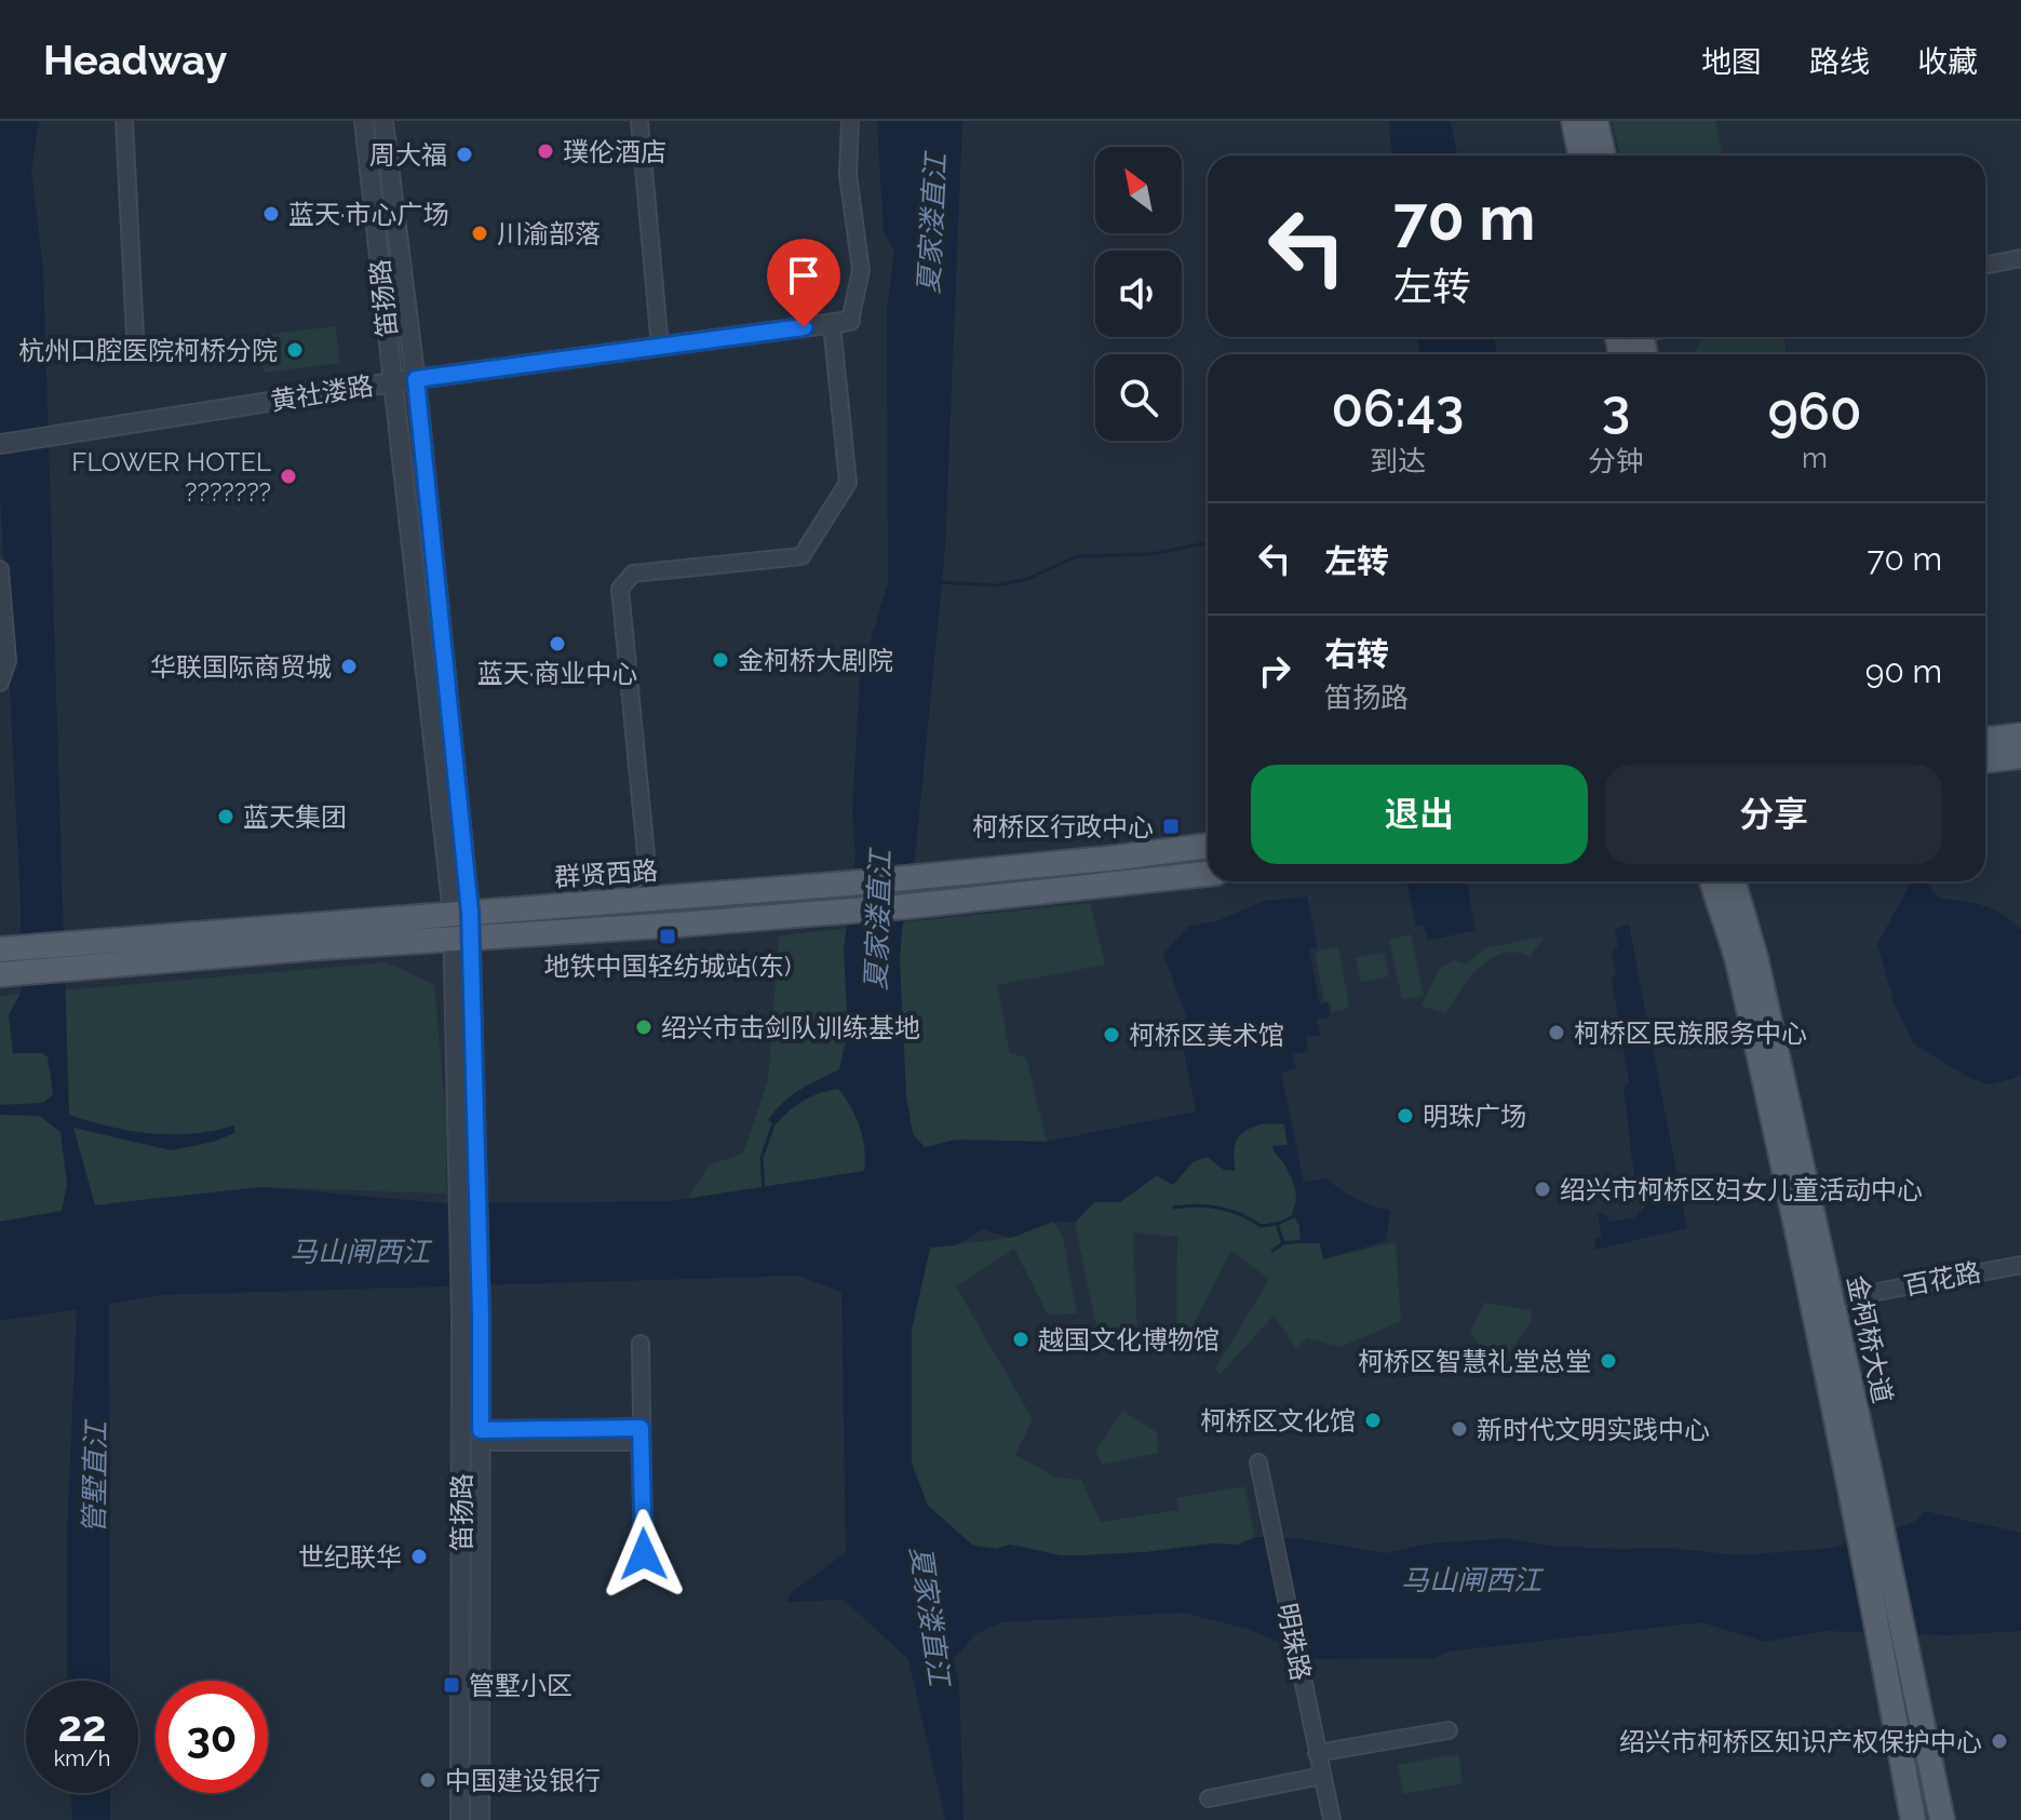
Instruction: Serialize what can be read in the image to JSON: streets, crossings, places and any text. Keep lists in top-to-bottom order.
{
  "streets": {
    "main road": ["群贤西路", "金柯桥大道"],
    "street": [
      "笛扬路",
      "黄社溇路",
      "百花路",
      "明珠路"
    ]
  },
  "crossings": [
    ["笛扬路", "黄社溇路"],
    ["笛扬路", "群贤西路"],
    ["百花路", "金柯桥大道"]
  ],
  "water": ["夏家溇直江", "马山闸西江", "管墅直江"],
  "places": {
    "other": [
      "璞伦酒店",
      "周大福",
      "蓝天·市心广场",
      "川渝部落",
      "杭州口腔医院柯桥分院",
      "FLOWER HOTEL ???????",
      "蓝天·商业中心",
      "金柯桥大剧院",
      "华联国际商贸城",
      "蓝天集团",
      "绍兴市击剑队训练基地",
      "柯桥区民族服务中心",
      "柯桥区美术馆",
      "明珠广场",
      "绍兴市柯桥区妇女儿童活动中心",
      "越国文化博物馆",
      "柯桥区智慧礼堂总堂",
      "柯桥区文化馆",
      "新时代文明实践中心",
      "世纪联华",
      "绍兴市柯桥区知识产权保护中心",
      "中国建设银行"
    ],
    "transit": ["柯桥区行政中心", "地铁中国轻纺城站(东)", "管墅小区"]
  },
  "north": "top left",
  "page": {
    "header": "Headway",
    "nav": ["地图", "路线", "收藏"],
    "turn": ["70 m", "左转"],
    "eta": [
      "06:43",
      "到达",
      "3",
      "分钟",
      "960",
      "m"
    ],
    "list": [
      {
        "name": "左转",
        "value": "70 m"
      },
      {
        "name": "右转",
        "note": "笛扬路",
        "value": "90 m"
      }
    ],
    "buttons": ["退出", "分享"],
    "speed": "22 km/h",
    "limit": "30"
  }
}
